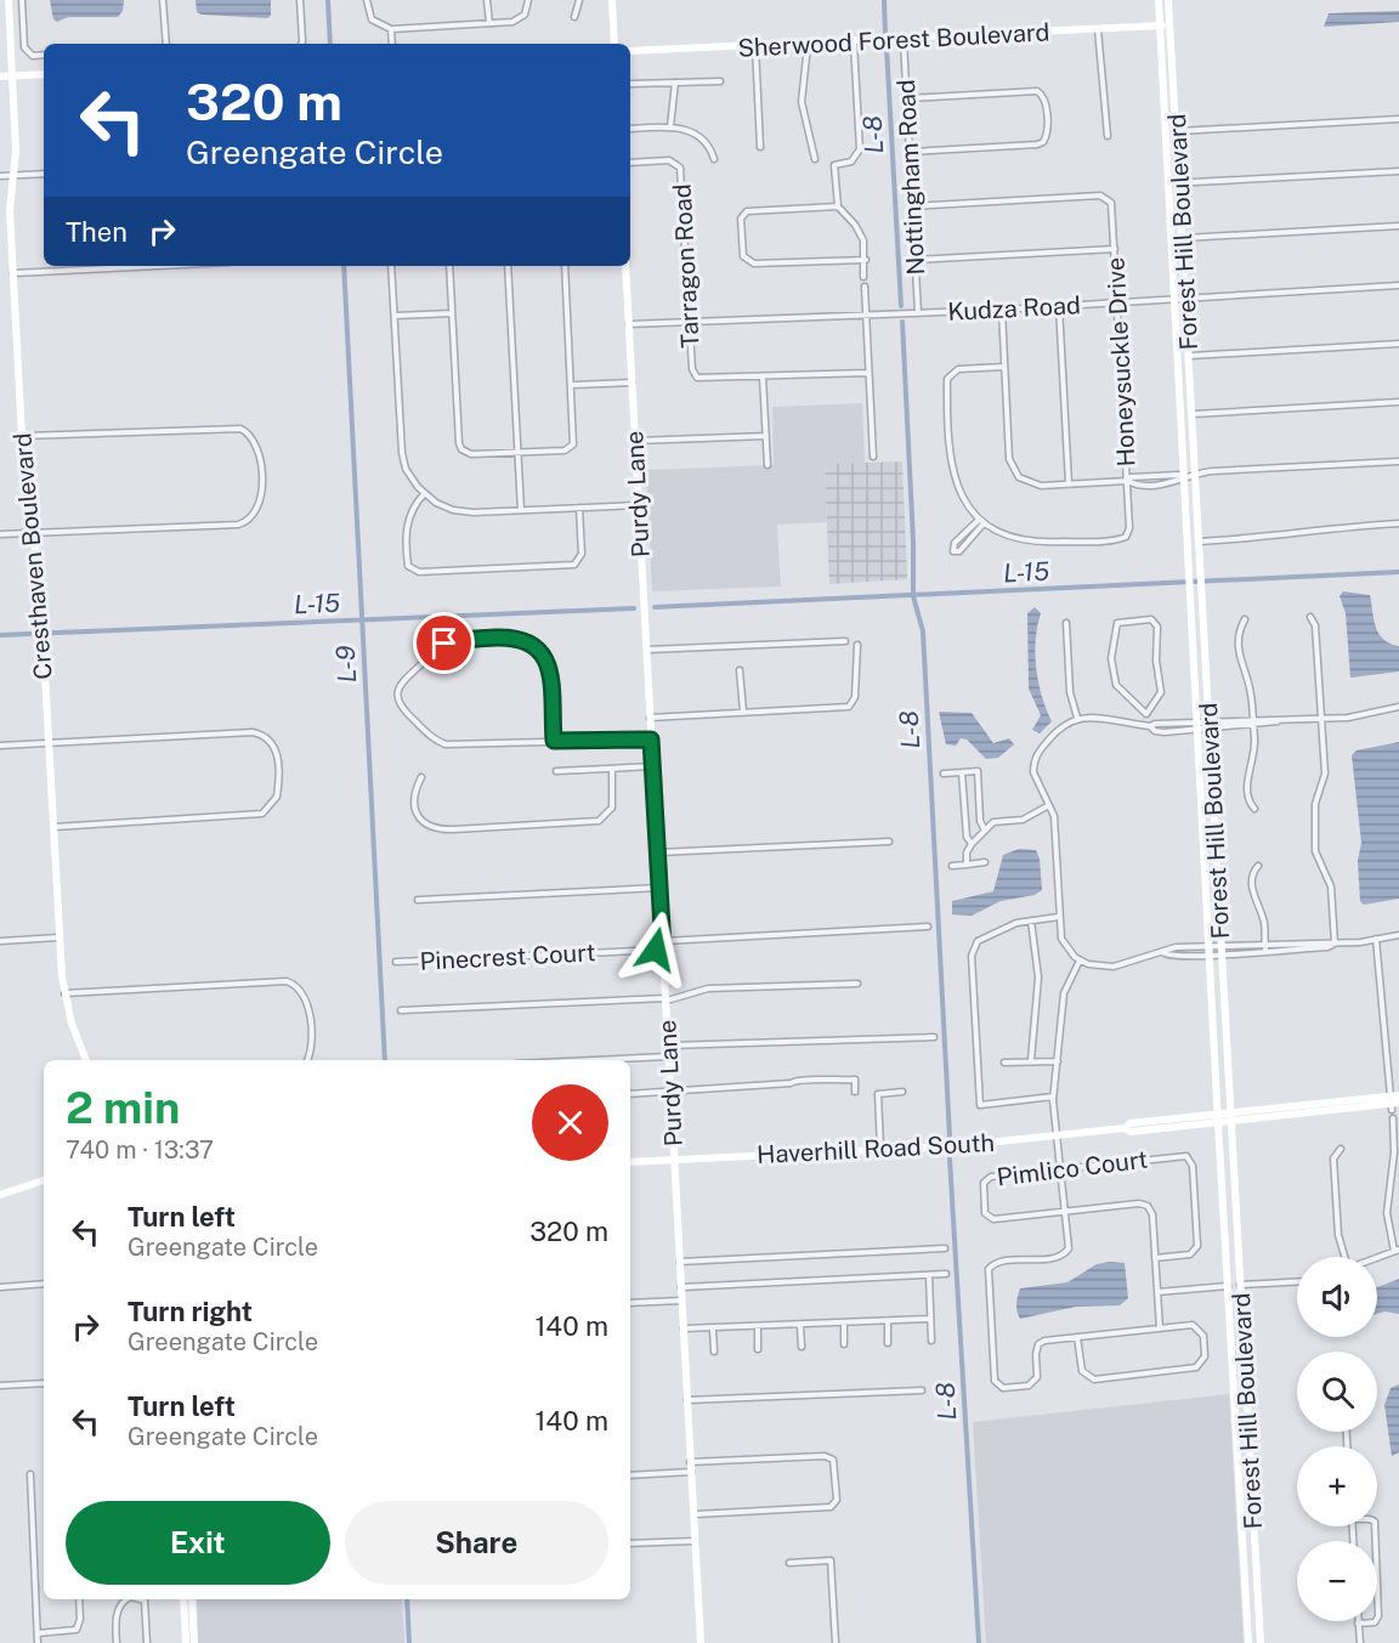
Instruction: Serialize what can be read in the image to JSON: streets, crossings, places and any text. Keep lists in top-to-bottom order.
{
  "streets": {
    "street": [
      "Sherwood Forest Boulevard",
      "Nottingham Road",
      "Forest Hill Boulevard",
      "Tarragon Road",
      "Kudza Road",
      "Honeysuckle Drive",
      "Purdy Lane",
      "Cresthaven Boulevard",
      "Pinecrest Court",
      "Haverhill Road South",
      "Pimlico Court"
    ]
  },
  "crossings": [
    ["Sherwood Forest Boulevard", "Nottingham Road"],
    ["Sherwood Forest Boulevard", "Forest Hill Boulevard"],
    ["Nottingham Road", "Kudza Road"],
    ["Nottingham Road", "Honeysuckle Drive"],
    ["Forest Hill Boulevard", "Kudza Road"],
    ["Forest Hill Boulevard", "Haverhill Road South"],
    ["Tarragon Road", "Kudza Road"],
    ["Kudza Road", "Honeysuckle Drive"],
    ["Kudza Road", "Purdy Lane"],
    ["Purdy Lane", "Pinecrest Court"],
    ["Purdy Lane", "Haverhill Road South"]
  ],
  "water": ["L-8", "L-15", "L-9"],
  "page": {
    "turn": ["320 m", "Greengate Circle"],
    "then": "Then",
    "heading": ["2 min", "740 m · 13:37"],
    "list": [
      {
        "name": "Turn left",
        "note": "Greengate Circle",
        "value": "320 m"
      },
      {
        "name": "Turn right",
        "note": "Greengate Circle",
        "value": "140 m"
      },
      {
        "name": "Turn left",
        "note": "Greengate Circle",
        "value": "140 m"
      }
    ],
    "map_buttons": ["+", "−"],
    "buttons": ["Exit", "Share"]
  }
}
